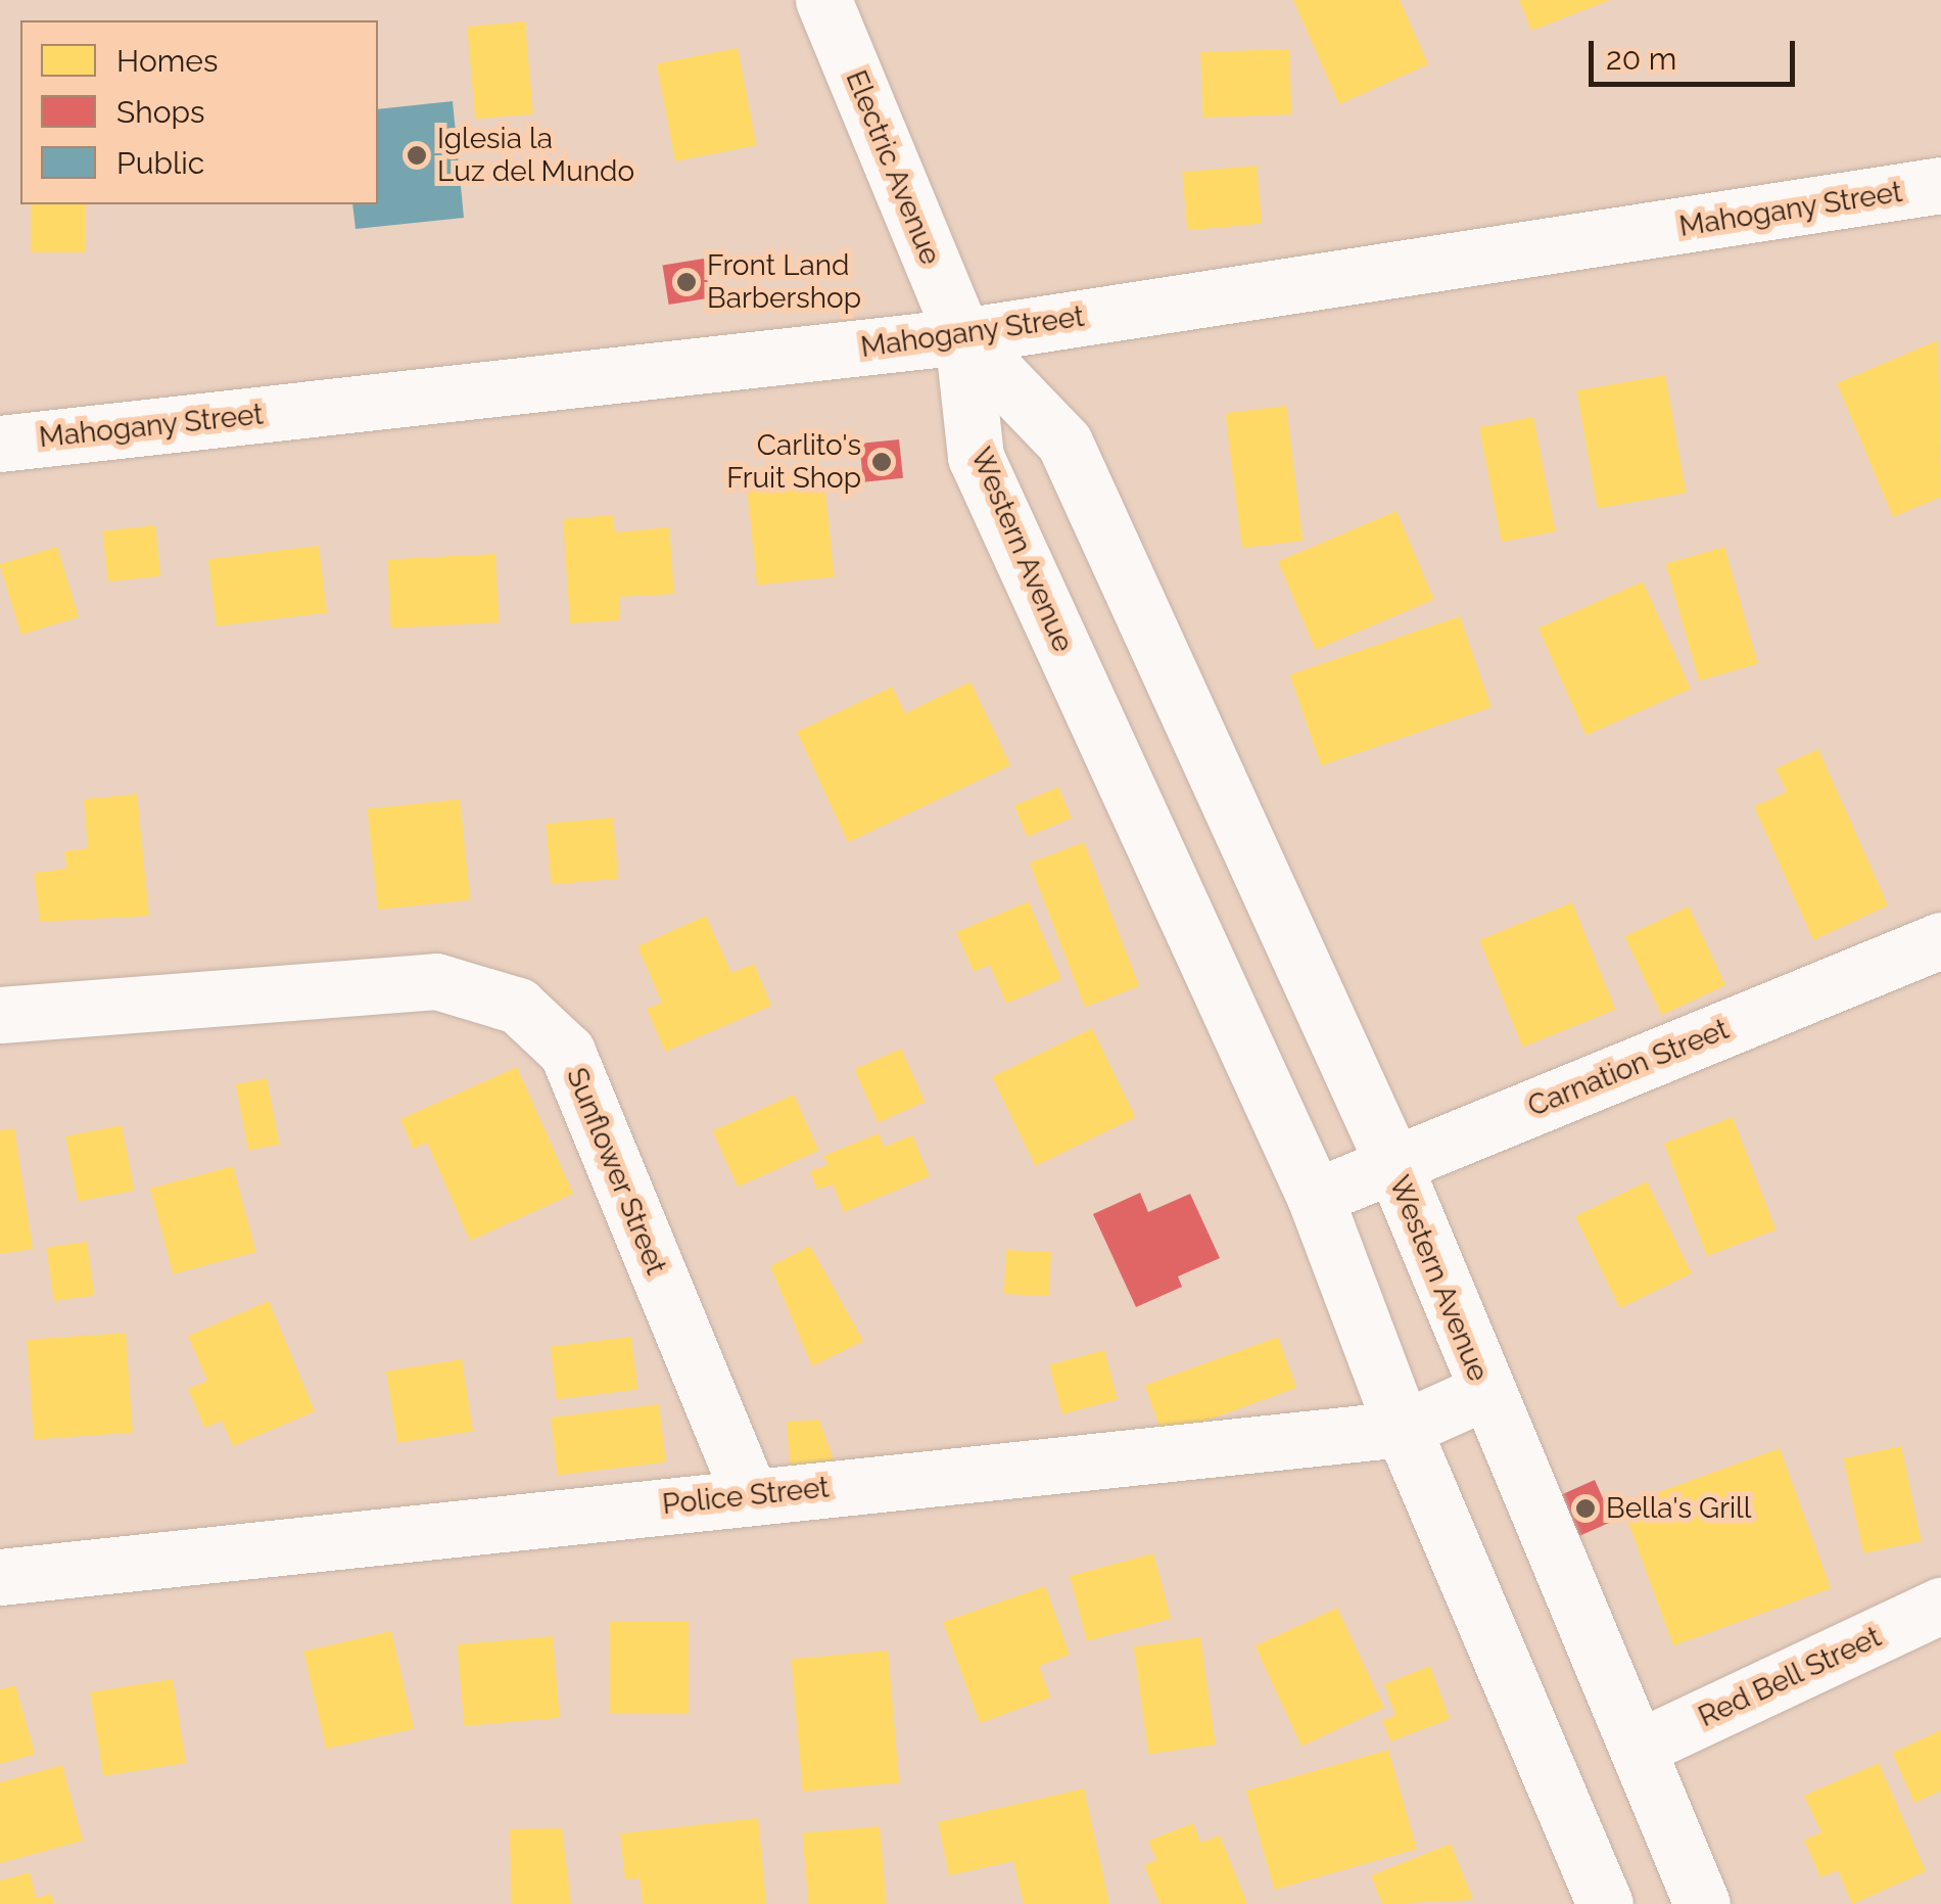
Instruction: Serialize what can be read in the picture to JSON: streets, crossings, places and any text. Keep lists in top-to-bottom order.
{
  "streets": {
    "street": [
      "Electric Avenue",
      "Mahogany Street",
      "Western Avenue",
      "Carnation Street",
      "Sunflower Street",
      "Police Street",
      "Red Bell Street"
    ]
  },
  "crossings": [
    ["Electric Avenue", "Mahogany Street"],
    ["Electric Avenue", "Western Avenue"],
    ["Mahogany Street", "Western Avenue"],
    ["Western Avenue", "Carnation Street"],
    ["Western Avenue", "Police Street"],
    ["Western Avenue", "Red Bell Street"],
    ["Sunflower Street", "Police Street"]
  ],
  "places": [
    "Iglesia la Luz del Mundo",
    "Front Land Barbershop",
    "Carlito's Fruit Shop",
    "Bella's Grill"
  ],
  "legend": ["Homes", "Shops", "Public"],
  "scale_bar": "20 m"
}
